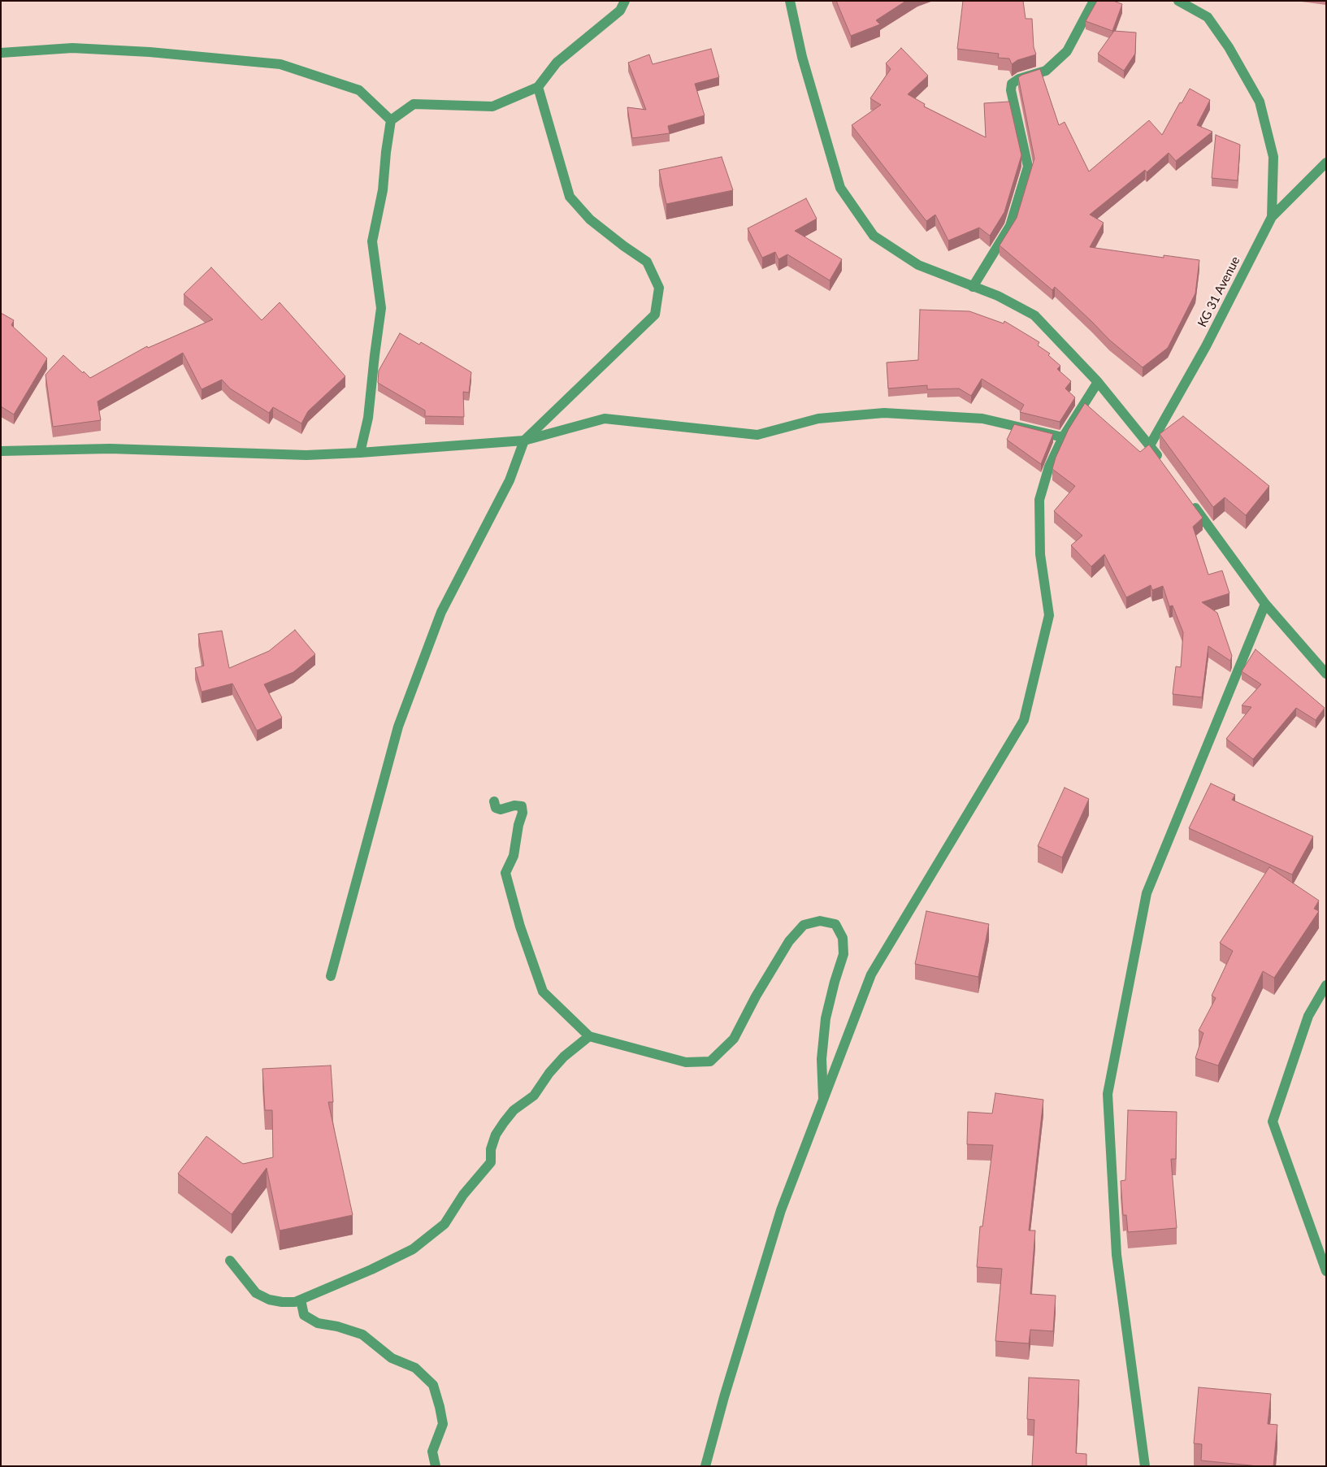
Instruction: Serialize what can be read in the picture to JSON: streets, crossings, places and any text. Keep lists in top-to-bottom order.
{
  "streets": {
    "street": ["KG 31 Avenue"]
  }
}
